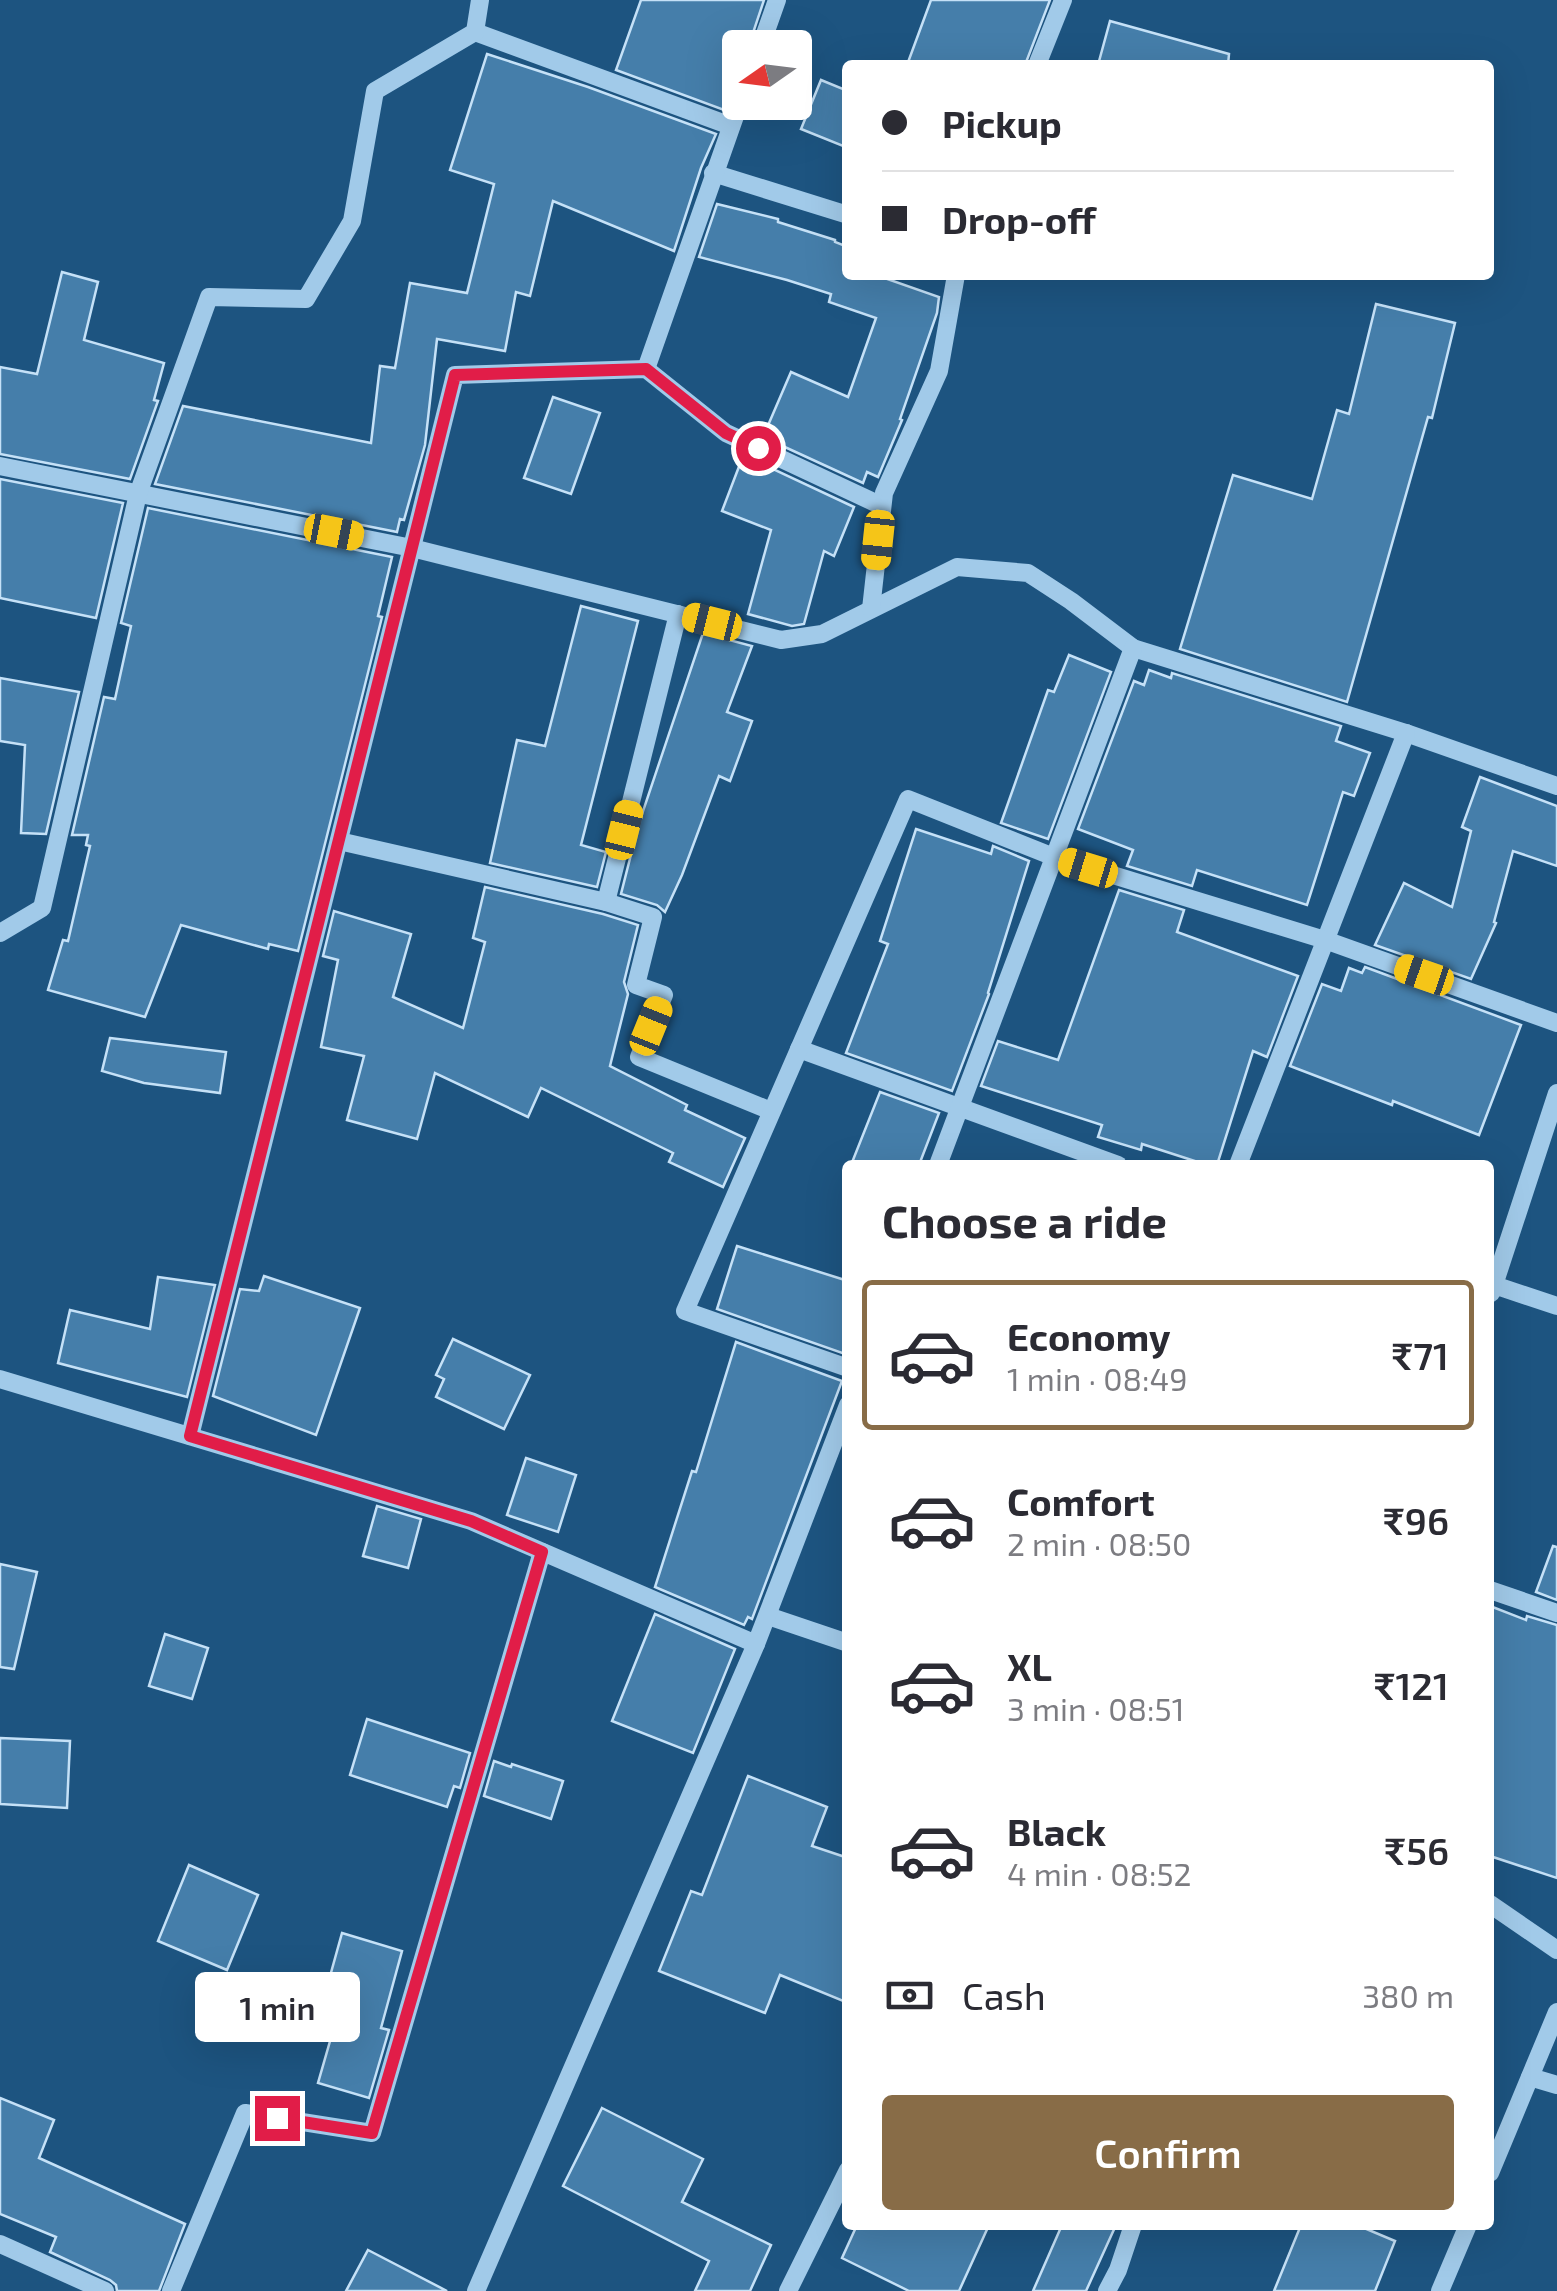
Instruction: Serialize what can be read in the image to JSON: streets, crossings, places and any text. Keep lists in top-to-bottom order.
{
  "north": "left",
  "page": {
    "banner": ["Pickup", "Drop-off"],
    "heading": "Choose a ride",
    "list": [
      {
        "name": "Economy",
        "note": "1 min · 08:49",
        "value": "₹71"
      },
      {
        "name": "Comfort",
        "note": "2 min · 08:50",
        "value": "₹96"
      },
      {
        "name": "XL",
        "note": "3 min · 08:51",
        "value": "₹121"
      },
      {
        "name": "Black",
        "note": "4 min · 08:52",
        "value": "₹56"
      }
    ],
    "pay": ["Cash", "380 m"],
    "bubble": "1 min",
    "buttons": "Confirm"
  }
}
